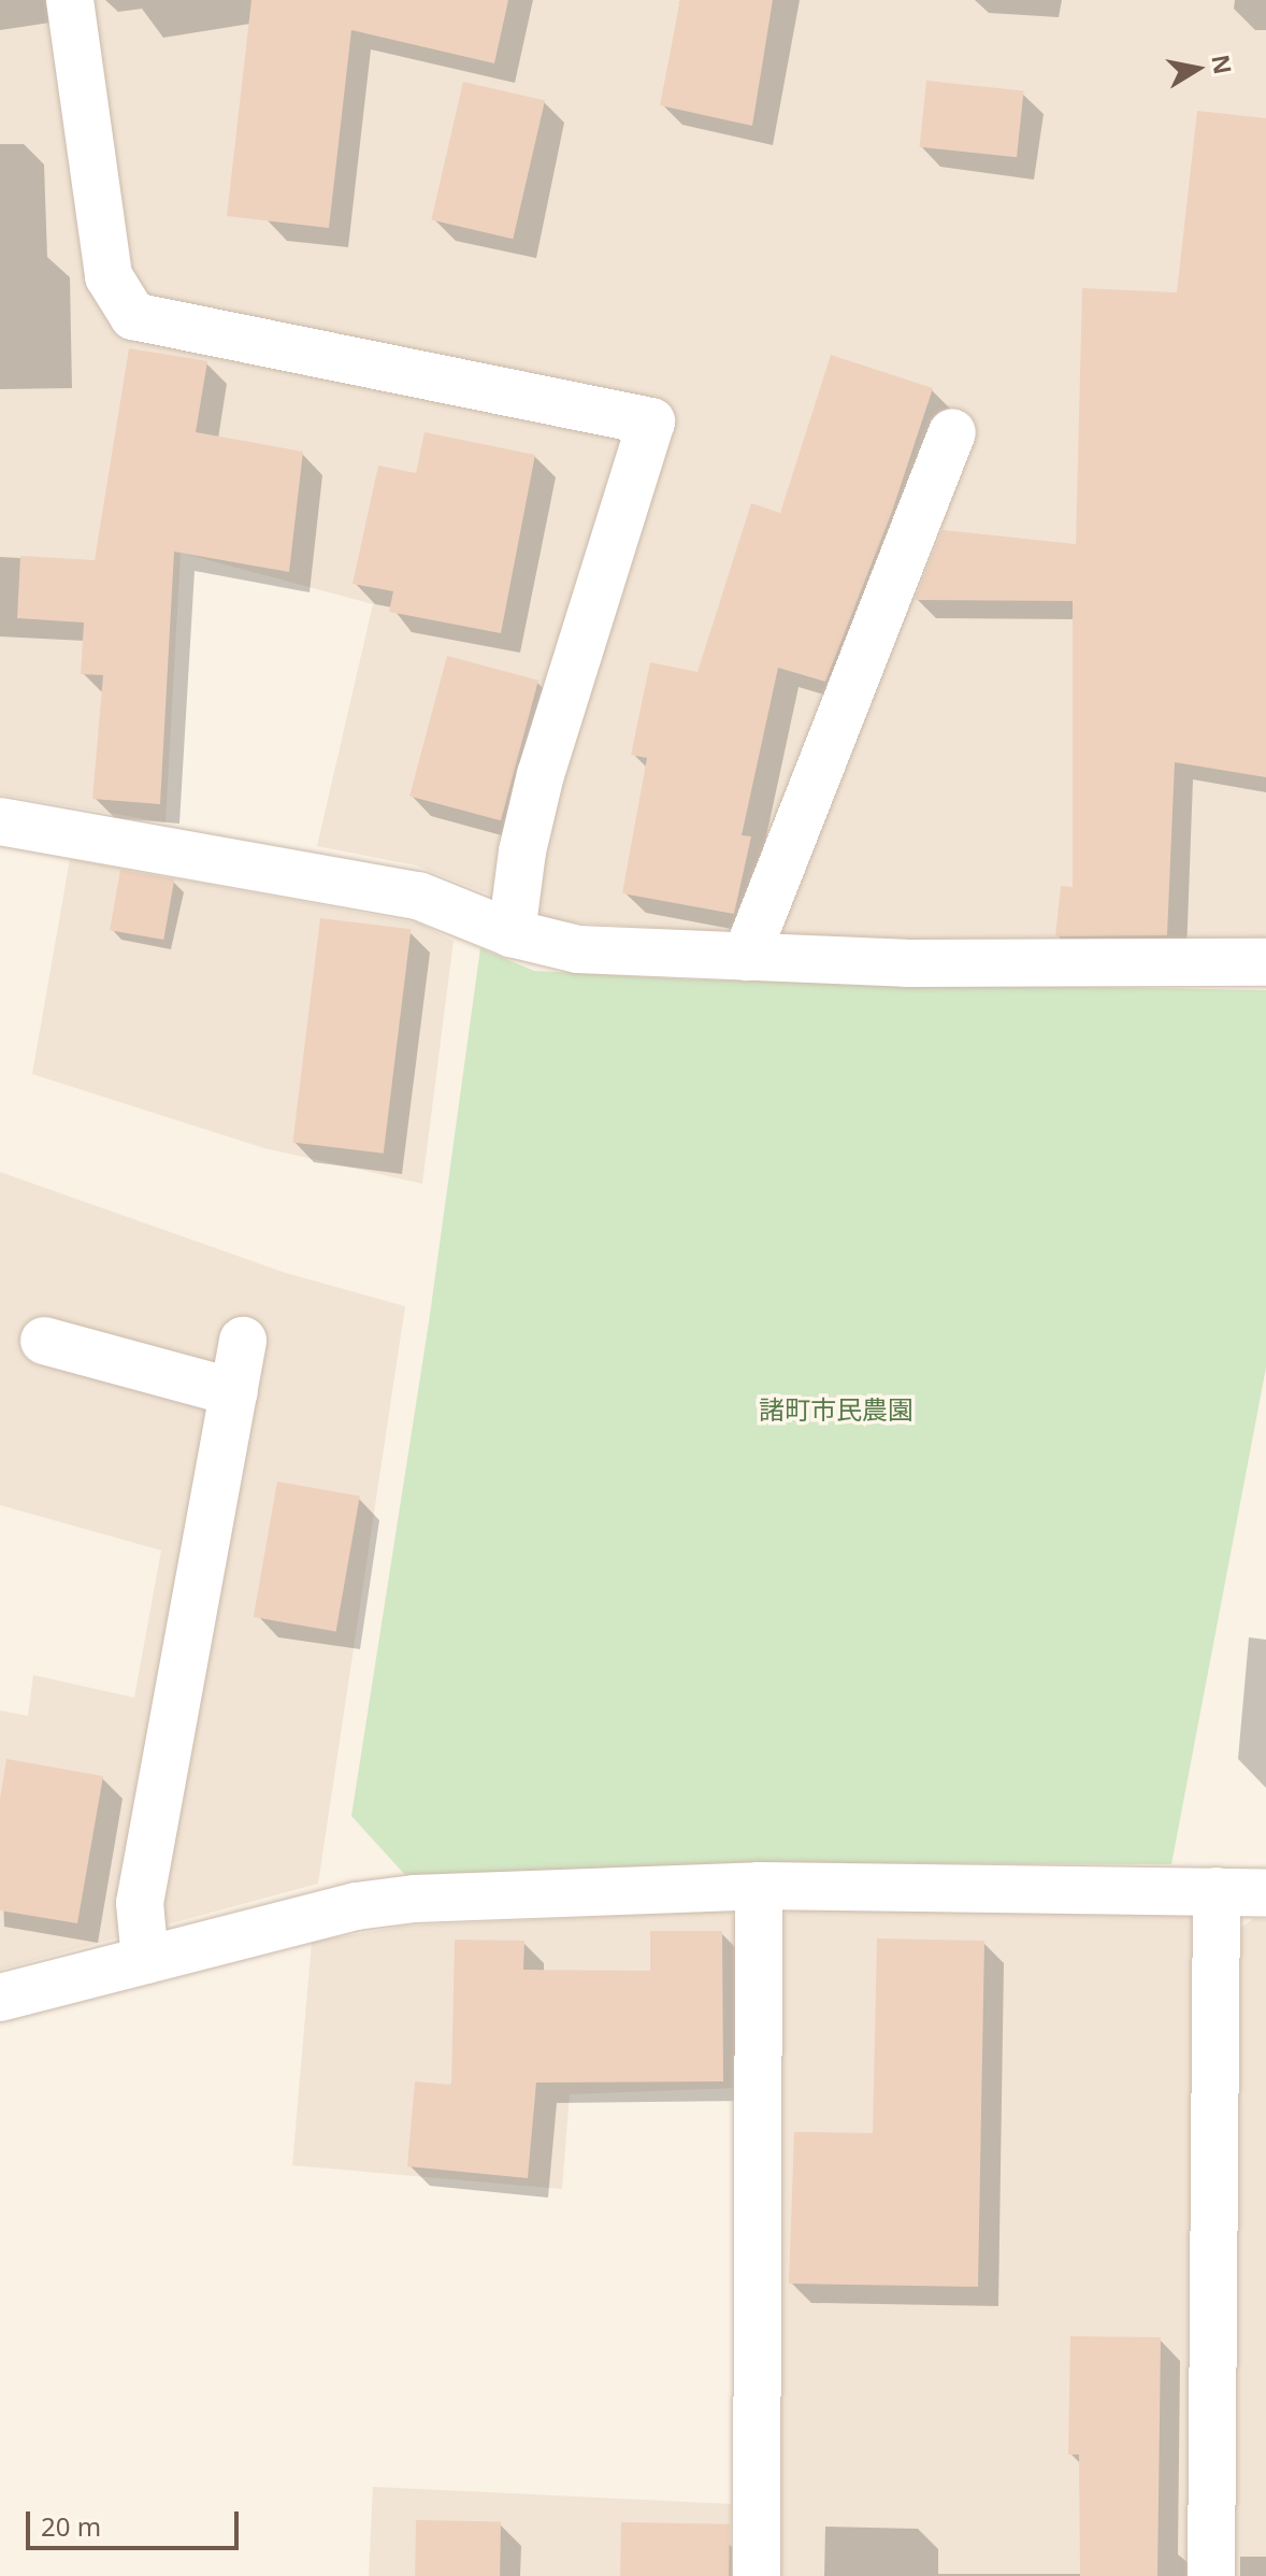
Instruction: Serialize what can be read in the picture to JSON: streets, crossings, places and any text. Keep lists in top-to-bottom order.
{
  "parks": ["諸町市民農園"],
  "scale_bar": "20 m",
  "north": "right"
}
